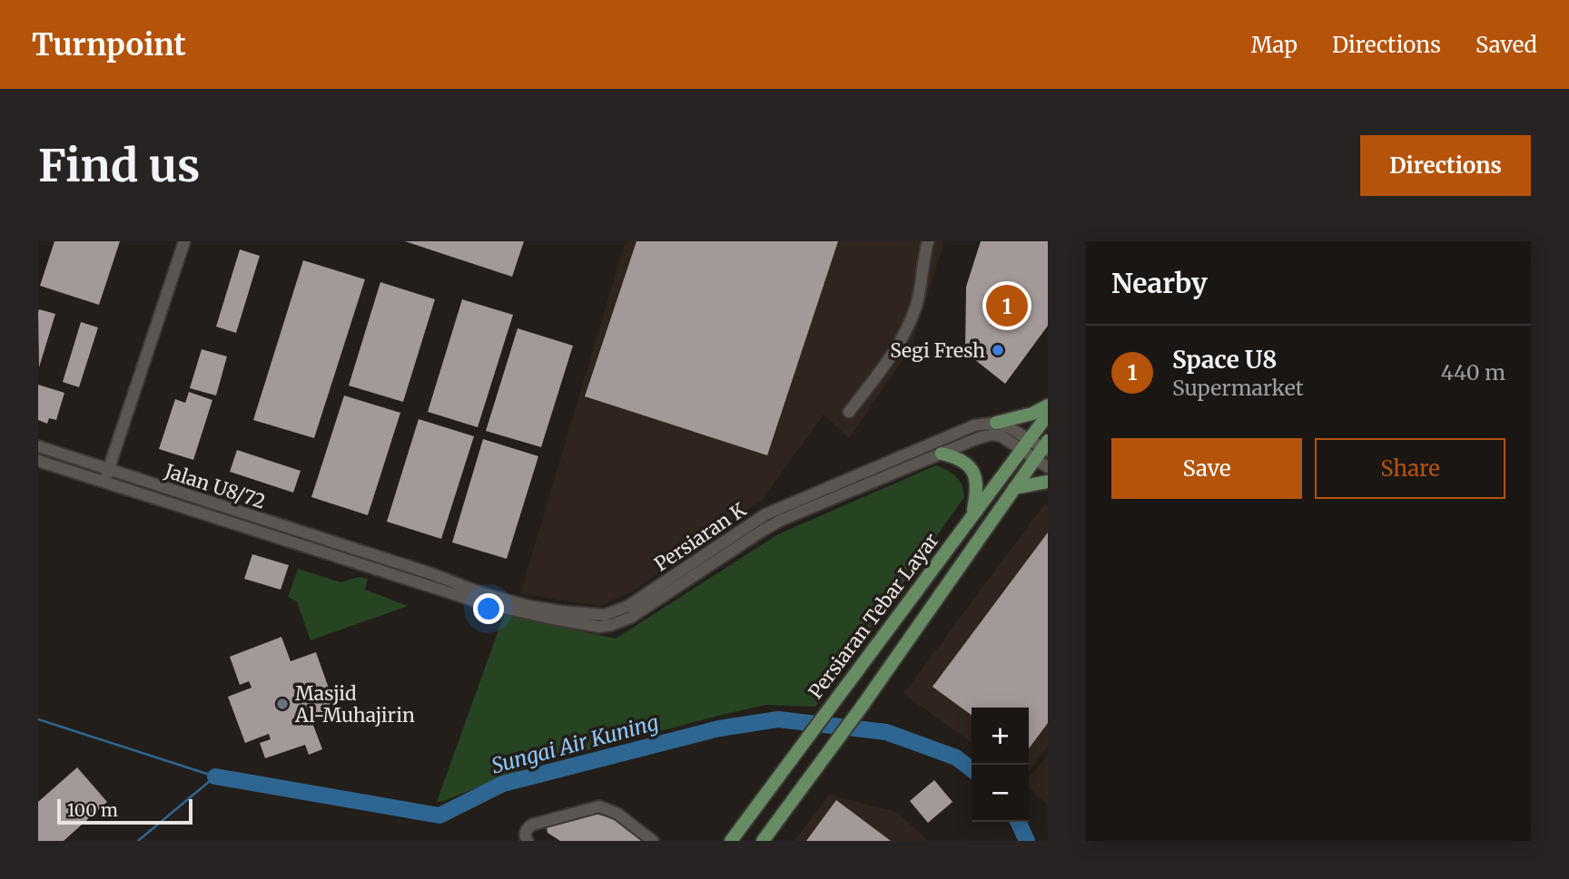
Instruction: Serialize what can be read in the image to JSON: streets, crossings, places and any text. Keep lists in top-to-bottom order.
{
  "streets": {
    "main road": ["Persiaran Tebar Layar"],
    "street": ["Jalan U8/72", "Persiaran K"]
  },
  "crossings": [
    ["Jalan U8/72", "Persiaran K"],
    ["Persiaran K", "Persiaran Tebar Layar"]
  ],
  "water": ["Sungai Air Kuning"],
  "places": ["Segi Fresh", "Masjid Al-Muhajirin"],
  "scale_bar": "100 m",
  "page": {
    "header": "Turnpoint",
    "nav": ["Map", "Directions", "Saved"],
    "buttons": [
      "Directions",
      ["Save", "Share"]
    ],
    "title": "Find us",
    "heading": "Nearby",
    "pins": "1",
    "list": [
      {
        "mark": "1",
        "name": "Space U8",
        "note": "Supermarket",
        "value": "440 m"
      }
    ],
    "map_buttons": ["+", "−"],
    "scale": "100 m"
  }
}
